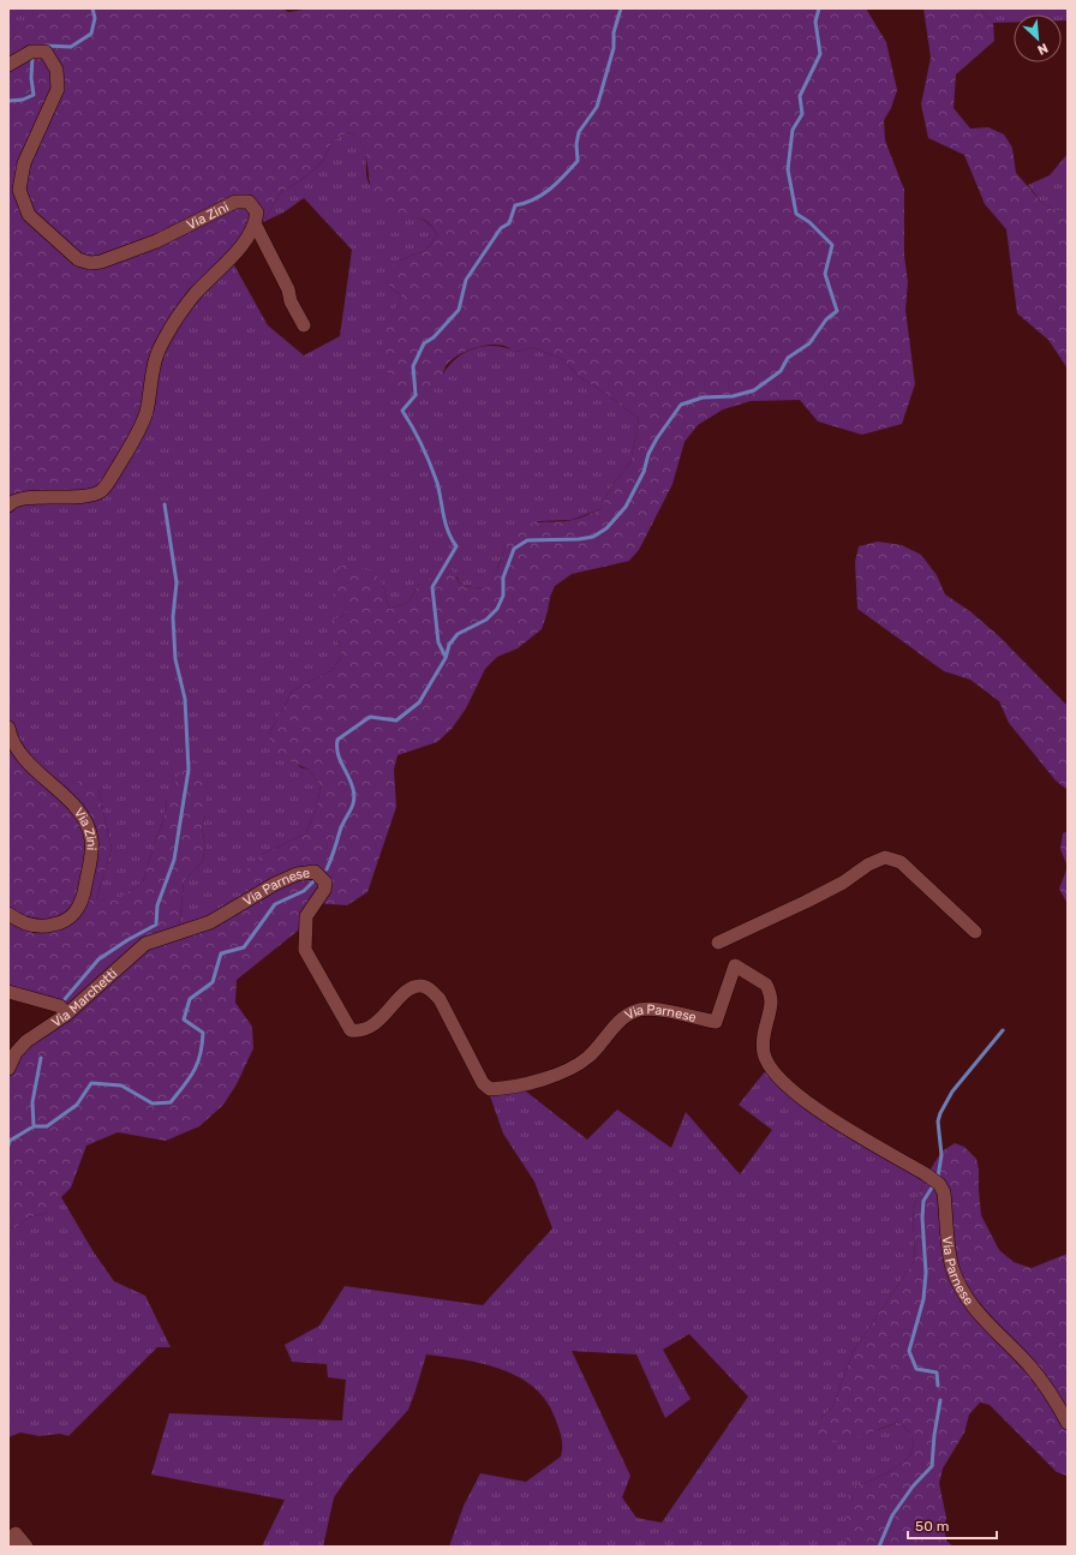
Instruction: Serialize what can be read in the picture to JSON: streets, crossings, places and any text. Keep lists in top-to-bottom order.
{
  "streets": {
    "street": ["Via Zini", "Via Parnese", "Via Marchetti"]
  },
  "crossings": [
    ["Via Parnese", "Via Marchetti"]
  ],
  "scale_bar": "50 m",
  "north": "bottom right"
}
